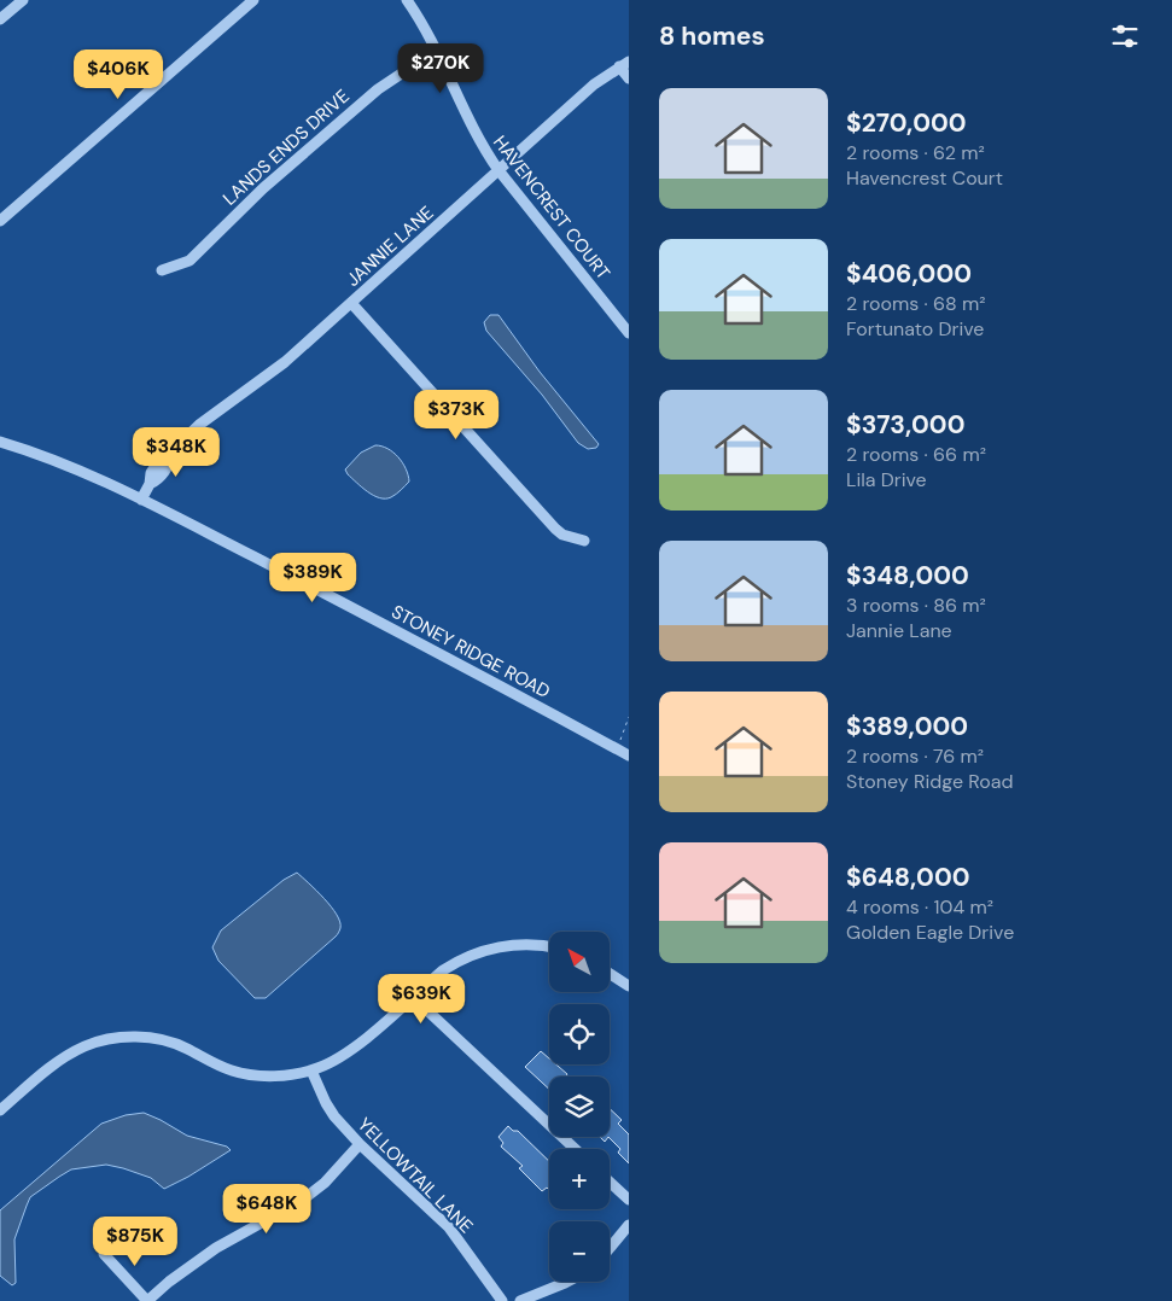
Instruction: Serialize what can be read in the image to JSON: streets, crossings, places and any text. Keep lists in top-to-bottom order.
{
  "streets": {
    "street": [
      "LANDS ENDS DRIVE",
      "HAVENCREST COURT",
      "JANNIE LANE",
      "STONEY RIDGE ROAD",
      "YELLOWTAIL LANE"
    ]
  },
  "crossings": [
    ["LANDS ENDS DRIVE", "HAVENCREST COURT"],
    ["HAVENCREST COURT", "JANNIE LANE"],
    ["JANNIE LANE", "STONEY RIDGE ROAD"]
  ],
  "north": "top left",
  "page": {
    "heading": "8 homes",
    "price": [
      "$270K",
      "$406K",
      "$373K",
      "$348K",
      "$389K",
      "$639K",
      "$648K",
      "$875K"
    ],
    "list": [
      {
        "name": "$270,000",
        "note": "2 rooms · 62 m² · Havencrest Court"
      },
      {
        "name": "$406,000",
        "note": "2 rooms · 68 m² · Fortunato Drive"
      },
      {
        "name": "$373,000",
        "note": "2 rooms · 66 m² · Lila Drive"
      },
      {
        "name": "$348,000",
        "note": "3 rooms · 86 m² · Jannie Lane"
      },
      {
        "name": "$389,000",
        "note": "2 rooms · 76 m² · Stoney Ridge Road"
      },
      {
        "name": "$648,000",
        "note": "4 rooms · 104 m² · Golden Eagle Drive"
      }
    ],
    "map_buttons": ["+", "−"]
  }
}
